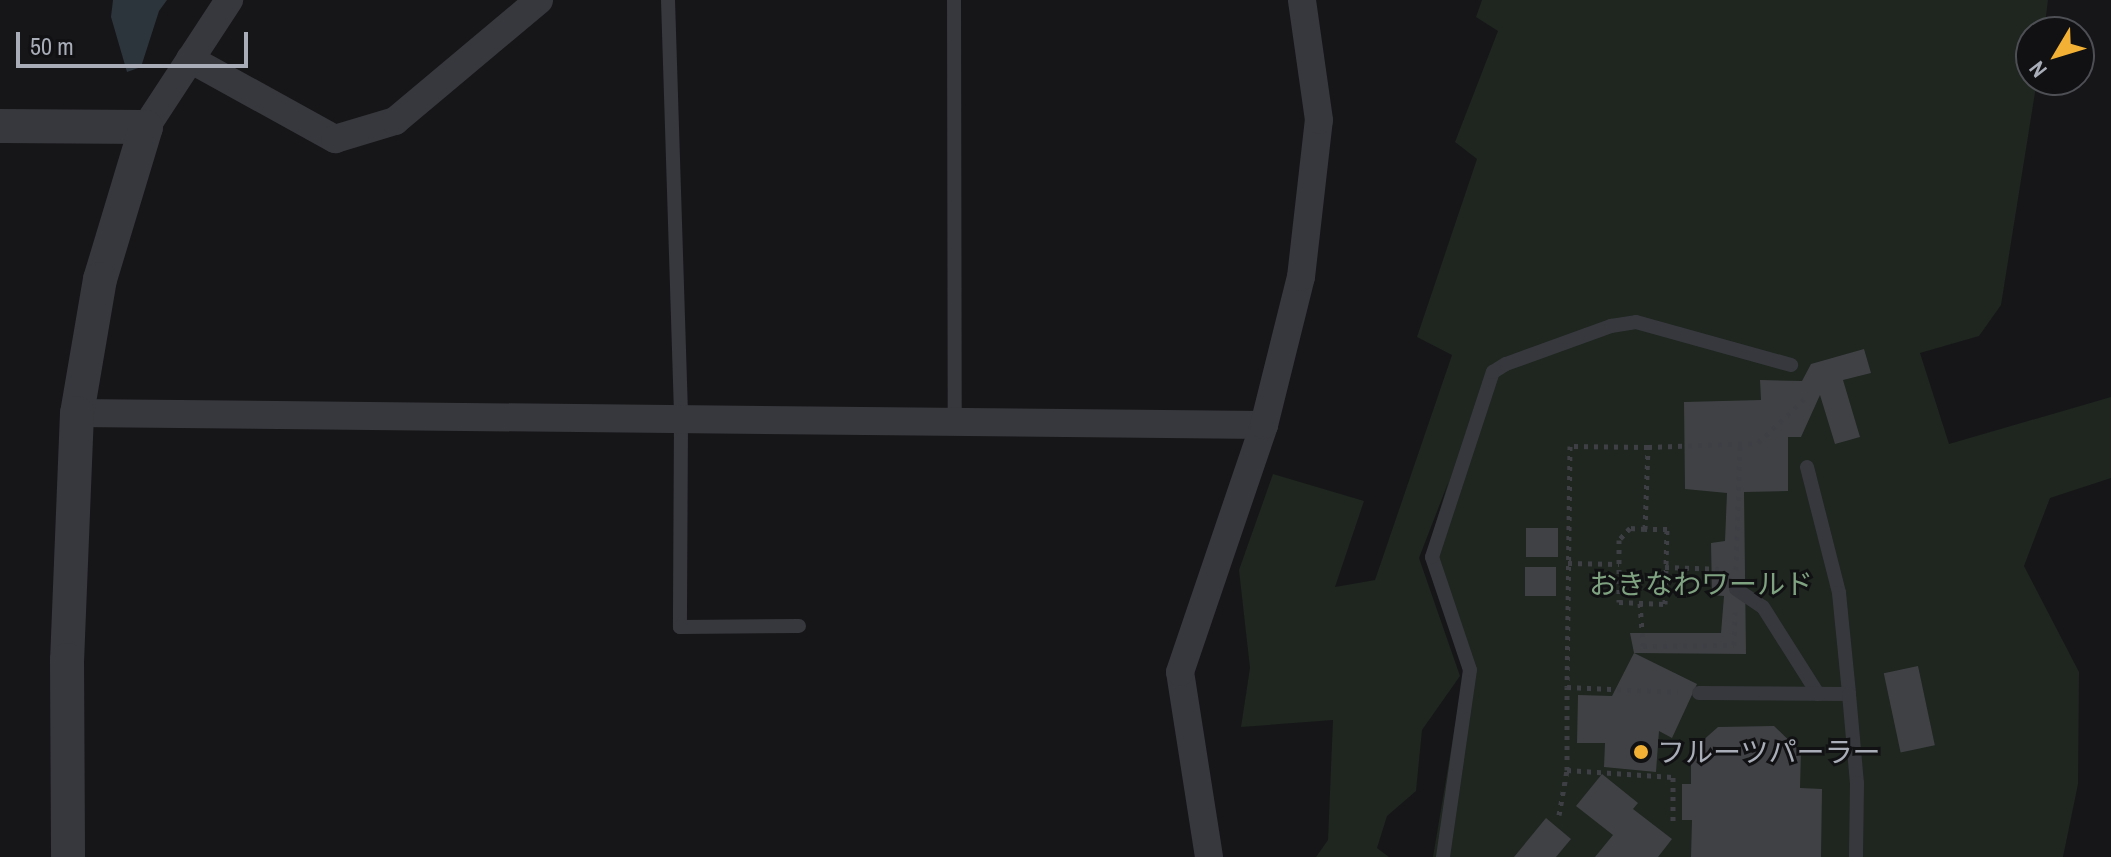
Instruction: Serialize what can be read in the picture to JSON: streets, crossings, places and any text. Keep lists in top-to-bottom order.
{
  "parks": ["おきなわワールド"],
  "places": ["フルーツパーラー"],
  "scale_bar": "50 m",
  "north": "bottom left"
}
